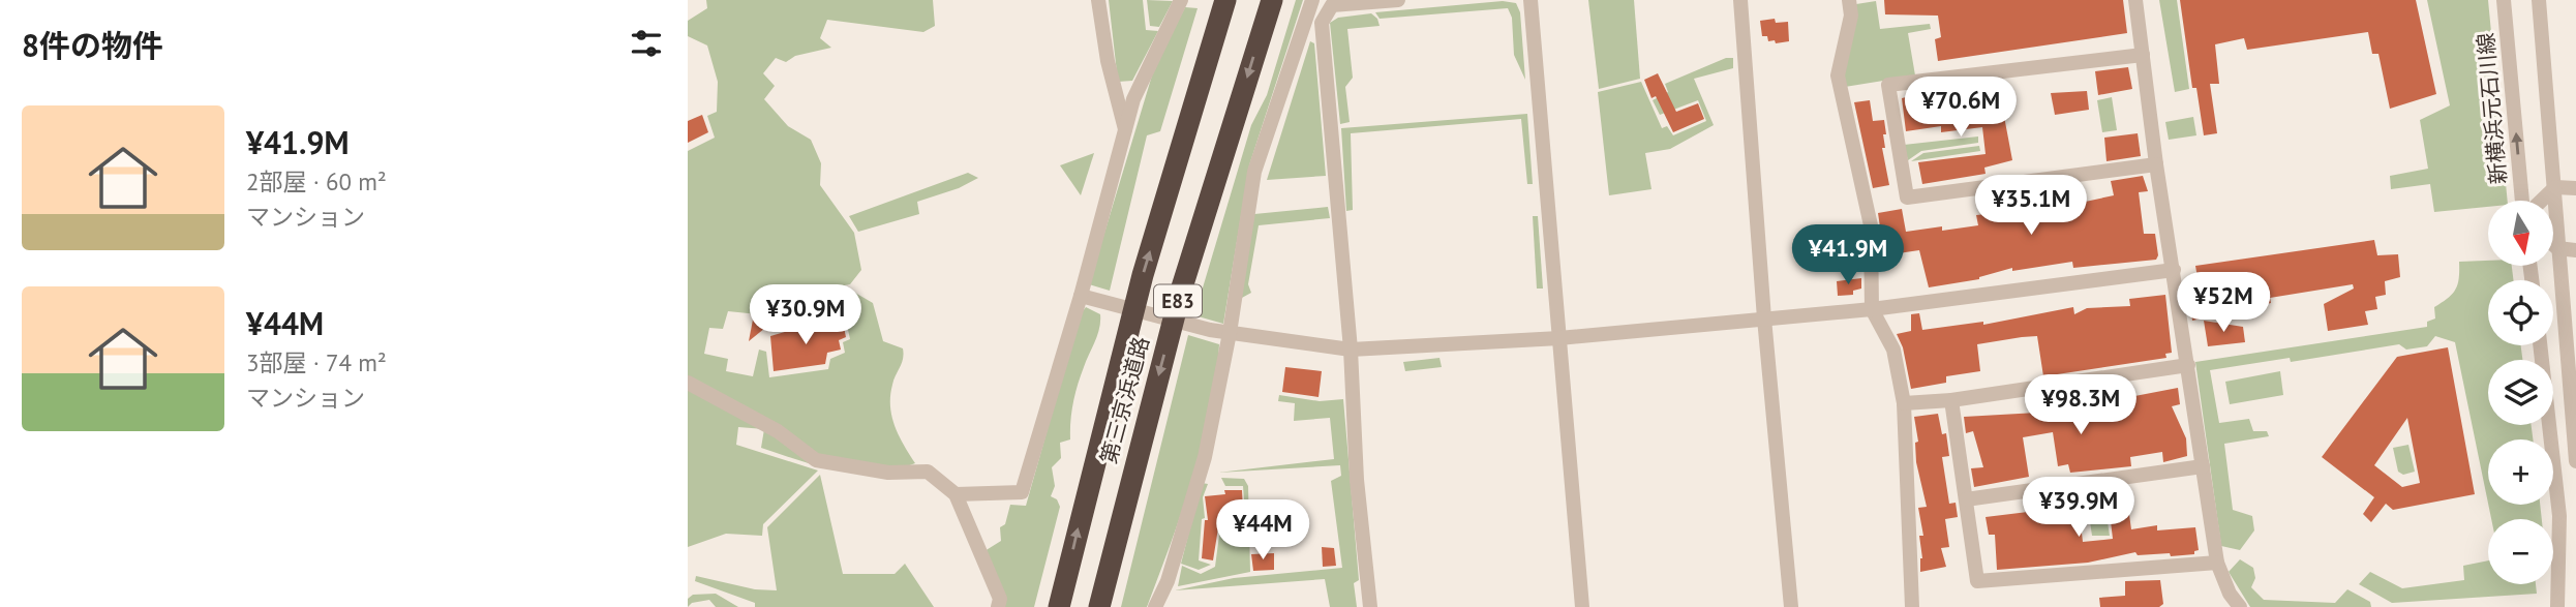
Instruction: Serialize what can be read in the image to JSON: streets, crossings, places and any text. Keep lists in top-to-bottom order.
{
  "streets": {
    "highway": ["E83", "第三京浜道路"],
    "street": ["新横浜元石川線"]
  },
  "north": "bottom",
  "page": {
    "heading": "8件の物件",
    "price": [
      "¥70.6M",
      "¥35.1M",
      "¥41.9M",
      "¥52M",
      "¥30.9M",
      "¥98.3M",
      "¥39.9M",
      "¥44M"
    ],
    "list": [
      {
        "name": "¥41.9M",
        "note": "2部屋 · 60 m² · マンション"
      },
      {
        "name": "¥44M",
        "note": "3部屋 · 74 m² · マンション"
      }
    ],
    "map_buttons": ["+", "−"]
  }
}
